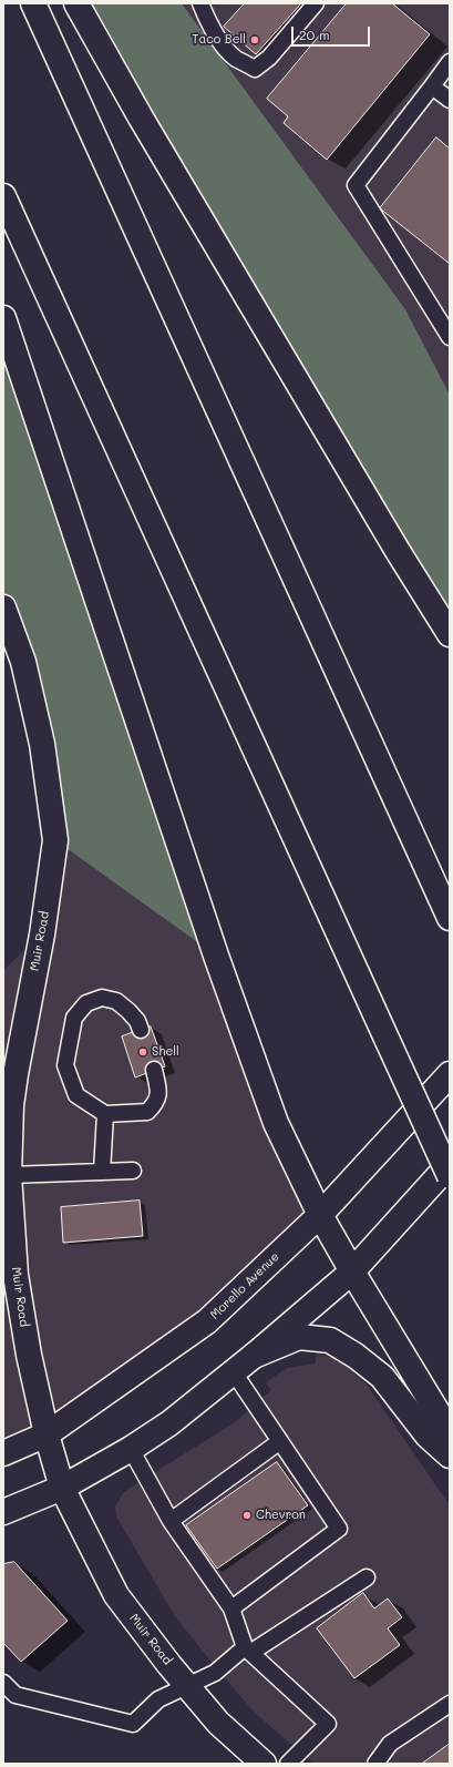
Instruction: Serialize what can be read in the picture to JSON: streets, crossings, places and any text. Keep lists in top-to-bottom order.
{
  "streets": {
    "main road": ["Muir Road", "Morello Avenue"]
  },
  "crossings": [
    ["Muir Road", "Morello Avenue"]
  ],
  "places": ["Taco Bell", "Shell", "Chevron"],
  "scale_bar": "20 m"
}
